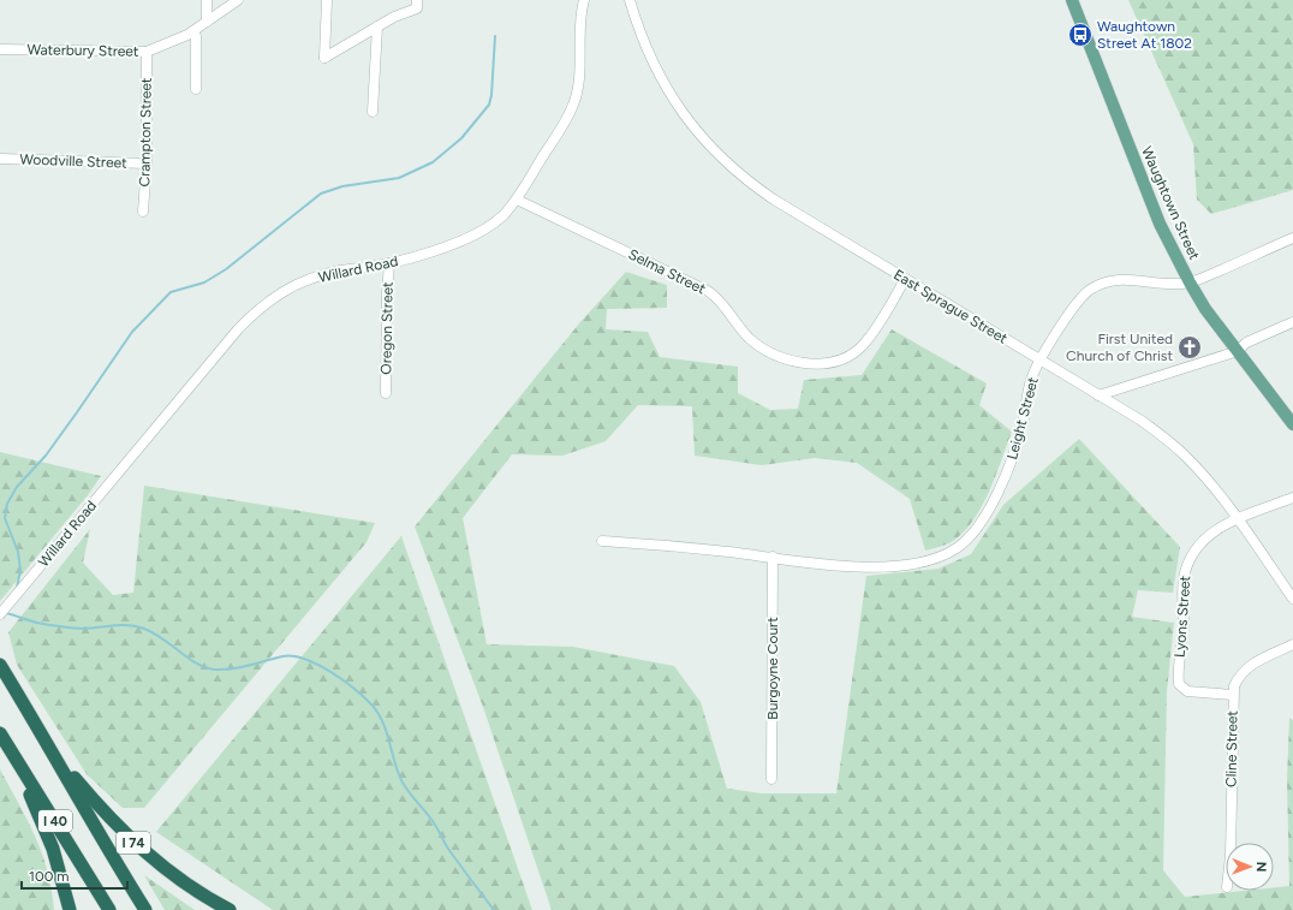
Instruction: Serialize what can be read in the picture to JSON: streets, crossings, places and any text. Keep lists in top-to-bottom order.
{
  "streets": {
    "highway": ["I 40", "I 74"],
    "main road": ["Waughtown Street"],
    "street": [
      "Waterbury Street",
      "Crampton Street",
      "Woodville Street",
      "Willard Road",
      "Selma Street",
      "East Sprague Street",
      "Oregon Street",
      "Leight Street",
      "Lyons Street",
      "Burgoyne Court",
      "Cline Street"
    ]
  },
  "crossings": [
    ["Waterbury Street", "Crampton Street"],
    ["Crampton Street", "Woodville Street"],
    ["Waughtown Street", "Leight Street"],
    ["Willard Road", "Selma Street"],
    ["Willard Road", "Oregon Street"],
    ["Selma Street", "East Sprague Street"],
    ["East Sprague Street", "Leight Street"],
    ["East Sprague Street", "Lyons Street"],
    ["Leight Street", "Burgoyne Court"],
    ["Lyons Street", "Cline Street"],
    ["I 40", "I 74"]
  ],
  "places": {
    "bus stop": ["Waughtown Street At 1802"],
    "church": ["First United Church of Christ"]
  },
  "scale_bar": "100 m",
  "north": "right"
}
